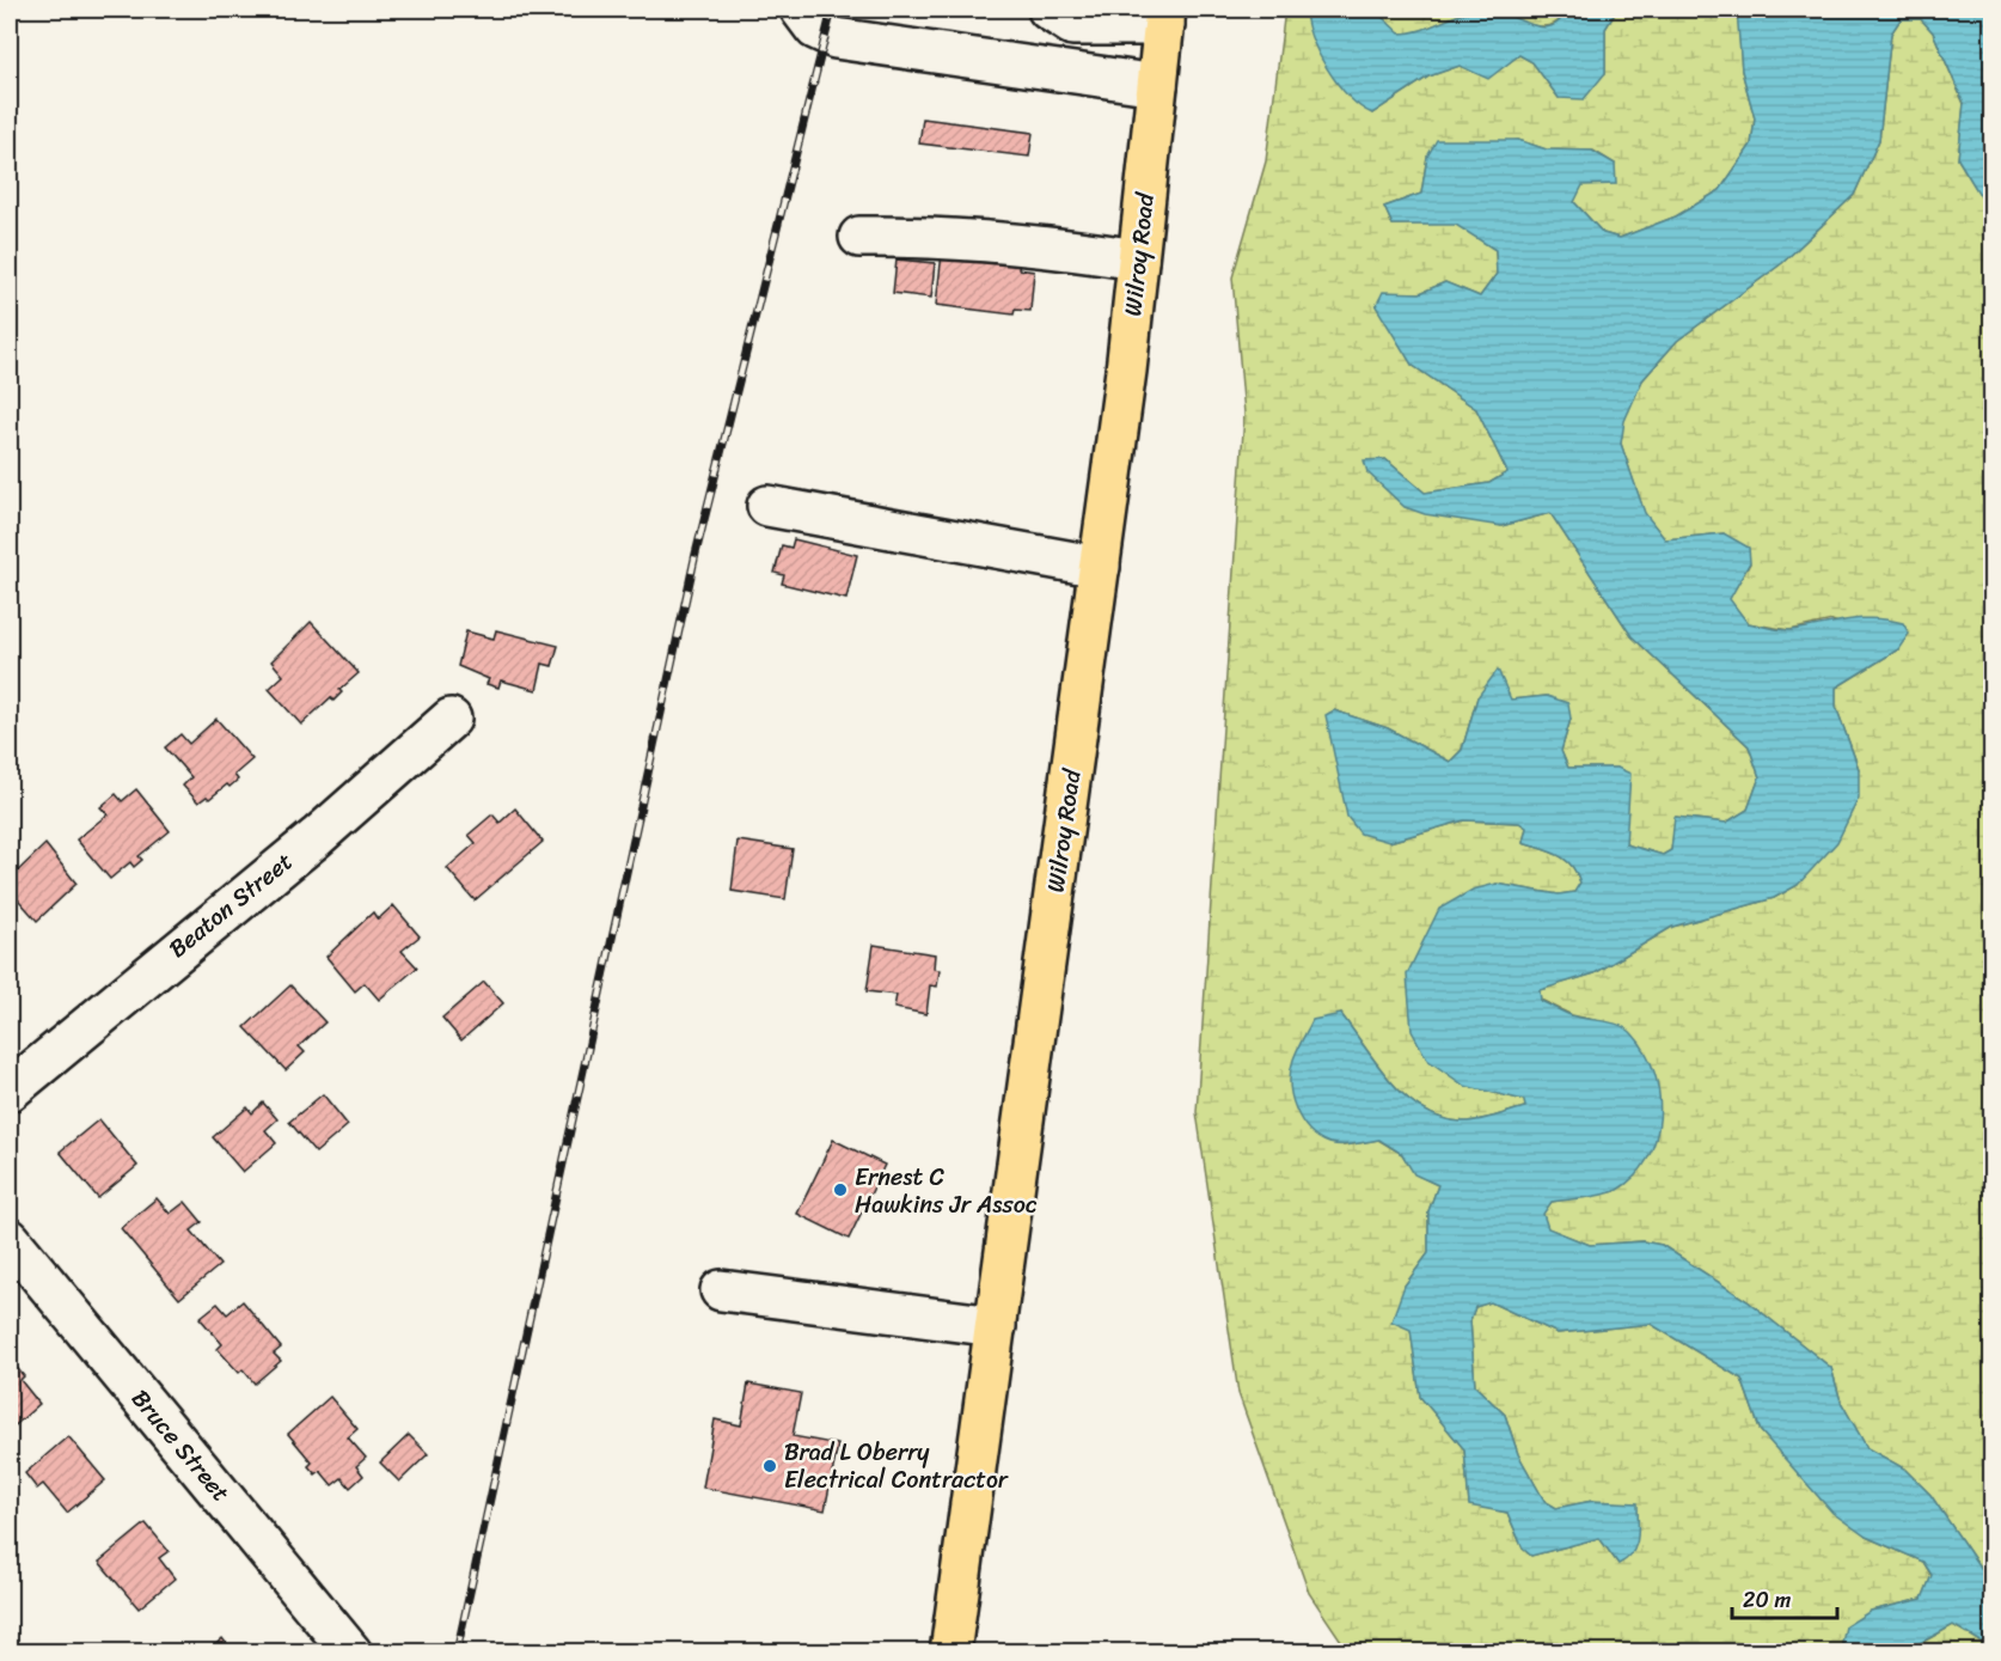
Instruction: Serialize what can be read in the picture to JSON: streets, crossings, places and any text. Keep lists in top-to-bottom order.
{
  "streets": {
    "main road": ["Wilroy Road"],
    "street": ["Beaton Street", "Bruce Street"]
  },
  "places": ["Ernest C Hawkins Jr Assoc", "Brad L Oberry Electrical Contractor"],
  "scale_bar": "20 m"
}
